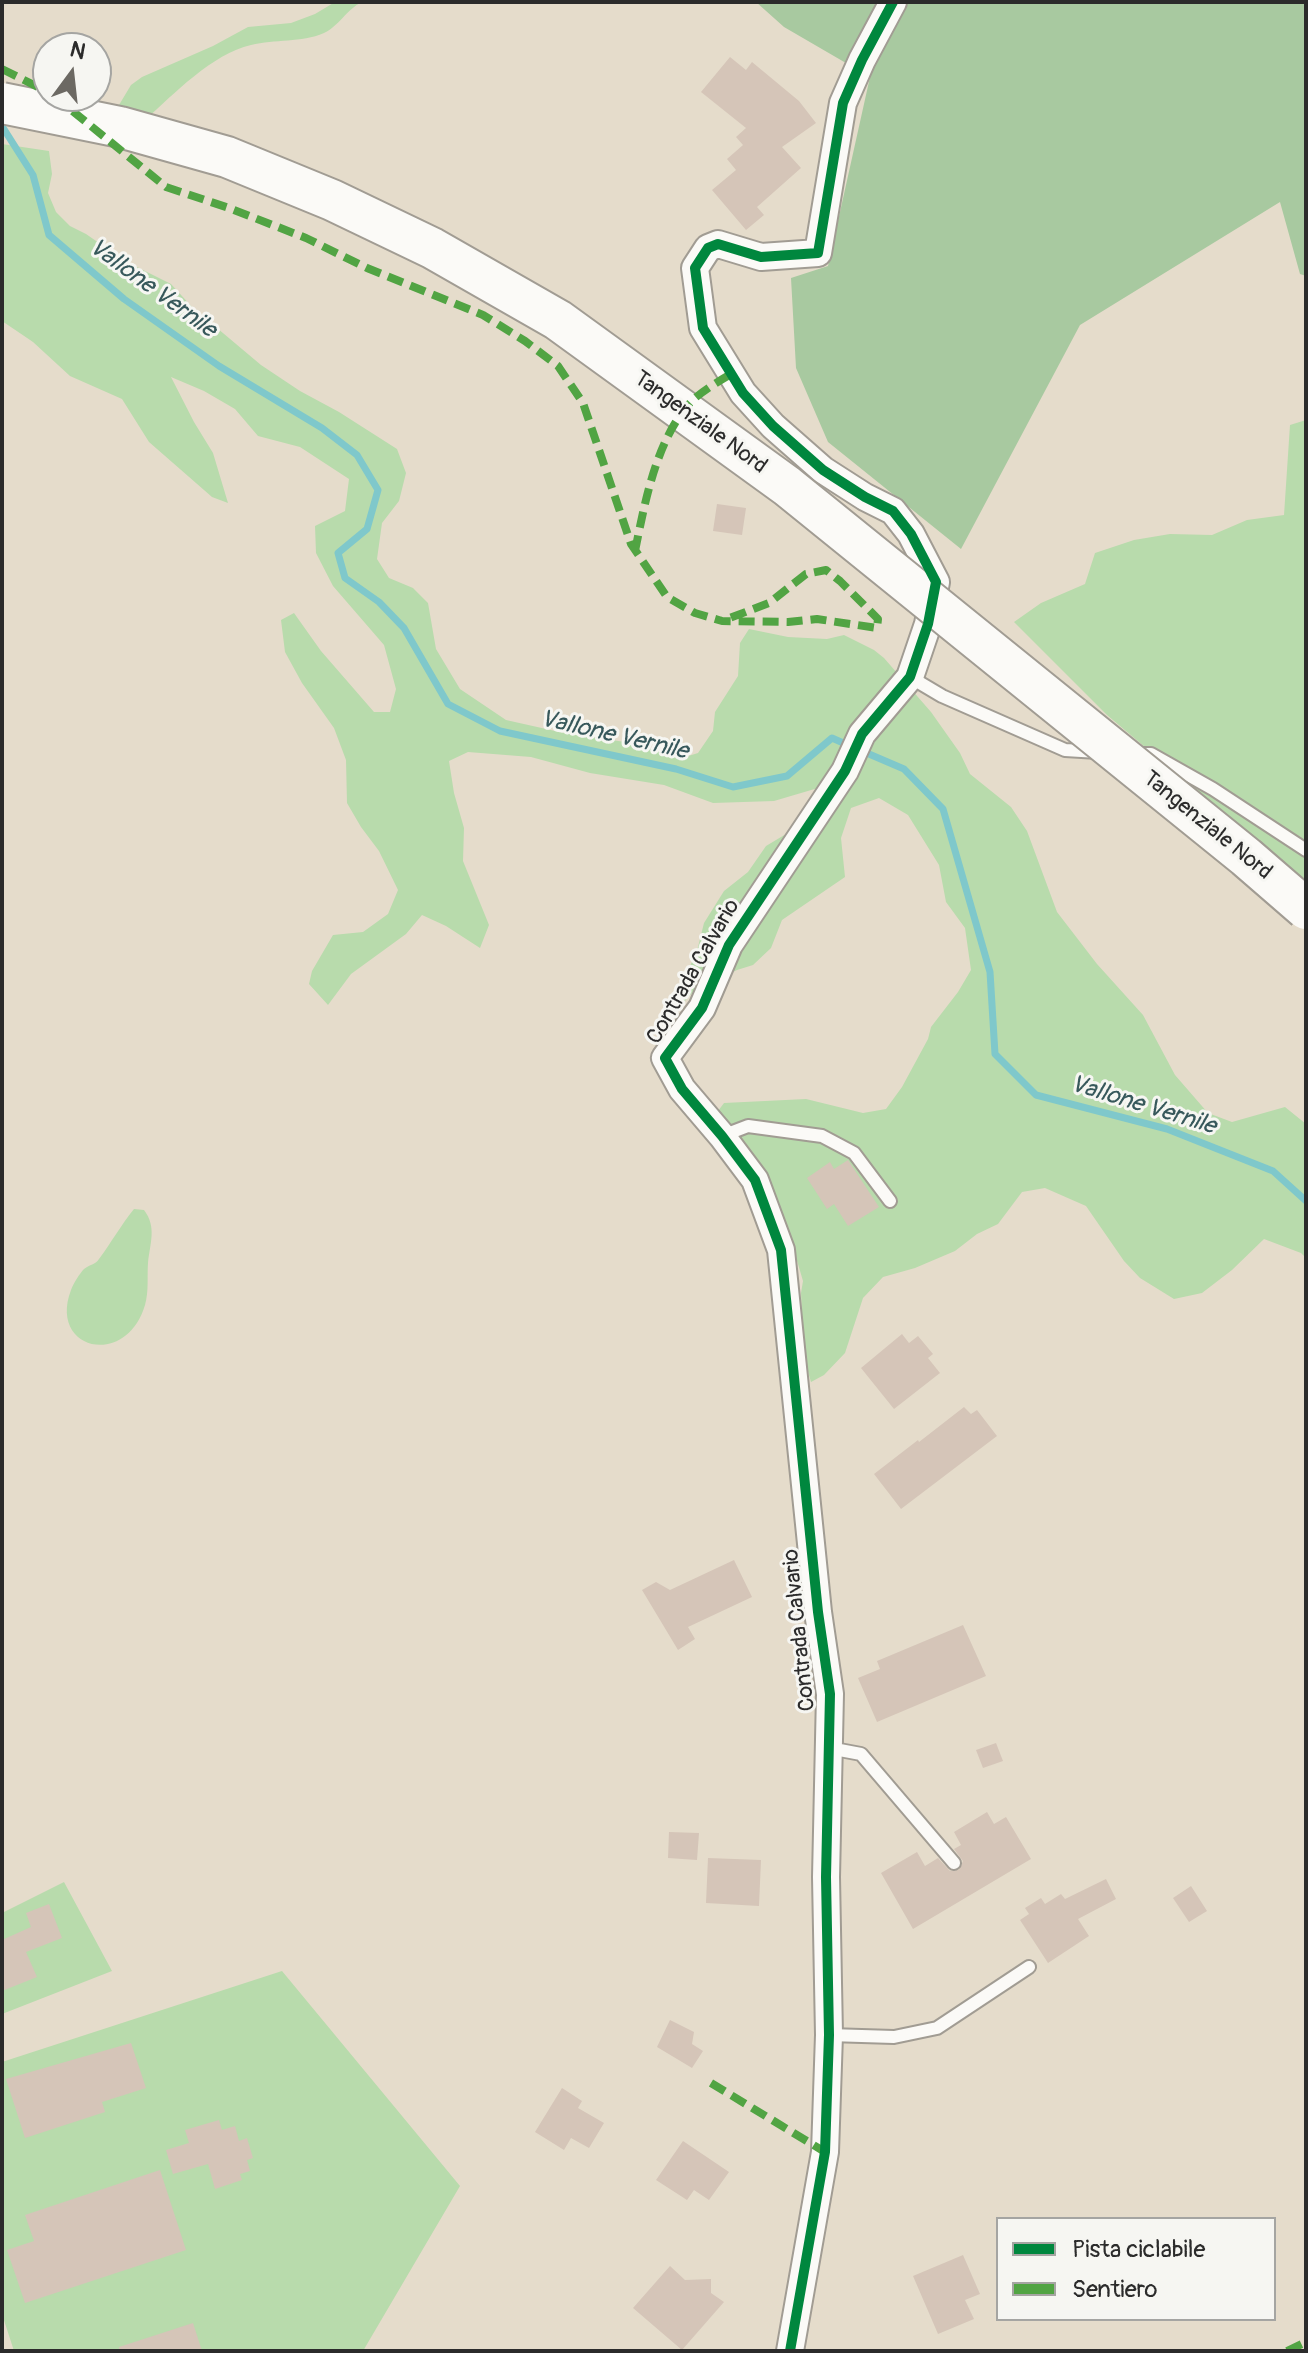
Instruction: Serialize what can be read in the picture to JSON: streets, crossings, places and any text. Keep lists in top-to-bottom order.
{
  "streets": {
    "main road": ["Tangenziale Nord"],
    "street": ["Contrada Calvario"]
  },
  "water": ["Vallone Vernile"],
  "legend": ["Pista ciclabile", "Sentiero"],
  "north": "top"
}
